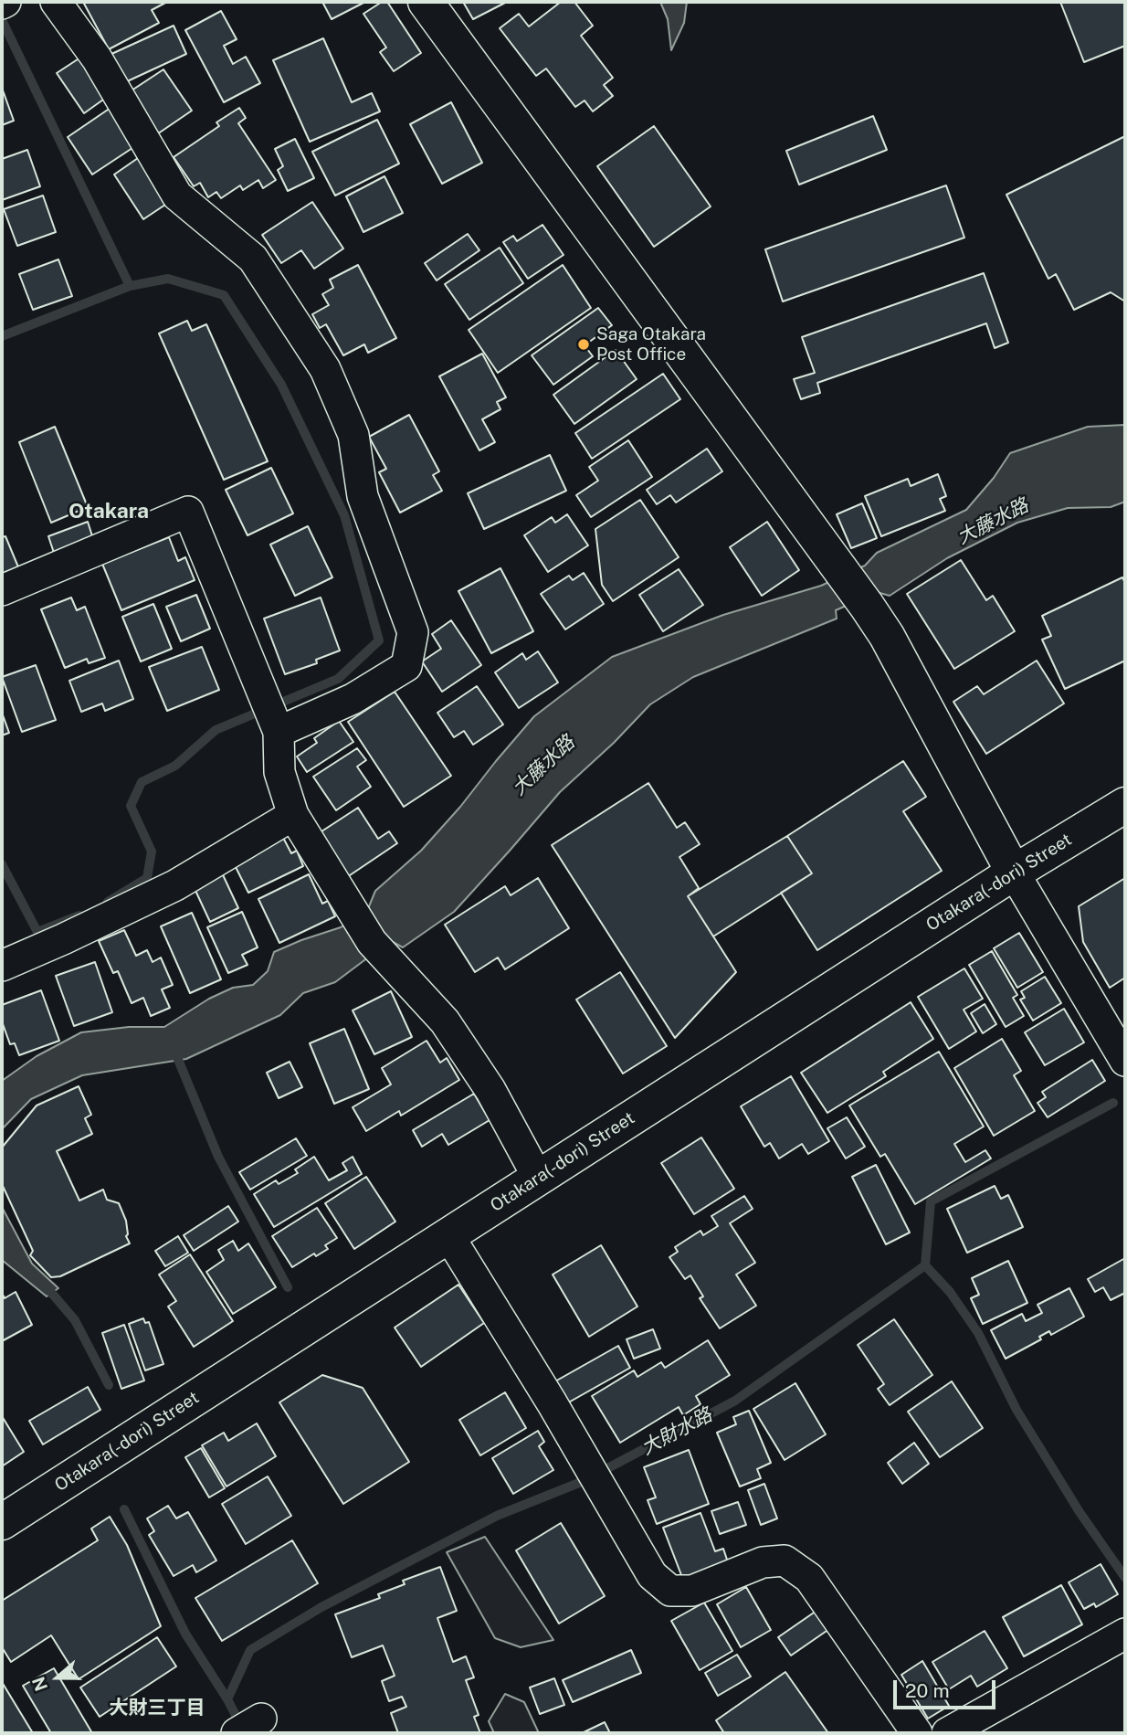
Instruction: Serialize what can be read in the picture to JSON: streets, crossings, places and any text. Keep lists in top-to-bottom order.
{
  "streets": {
    "main road": ["Otakara(-dori) Street"]
  },
  "districts": ["Otakara", "大財三丁目"],
  "water": ["大藤水路", "大財水路"],
  "places": ["Saga Otakara Post Office"],
  "scale_bar": "20 m",
  "north": "left"
}
